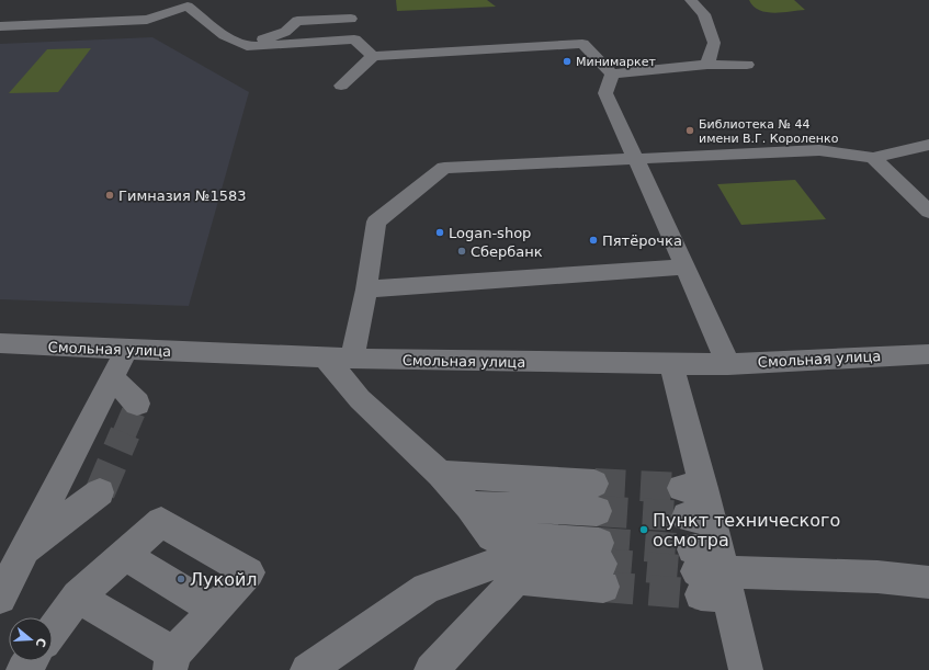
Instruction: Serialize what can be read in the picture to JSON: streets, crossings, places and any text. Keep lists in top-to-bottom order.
{
  "streets": {
    "street": ["Смольная улица"]
  },
  "places": [
    "Минимаркет",
    "Библиотека № 44 имени В.Г. Короленко",
    "Гимназия №1583",
    "Logan-shop",
    "Пятёрочка",
    "Сбербанк",
    "Пункт технического осмотра",
    "Лукойл"
  ],
  "north": "right"
}
